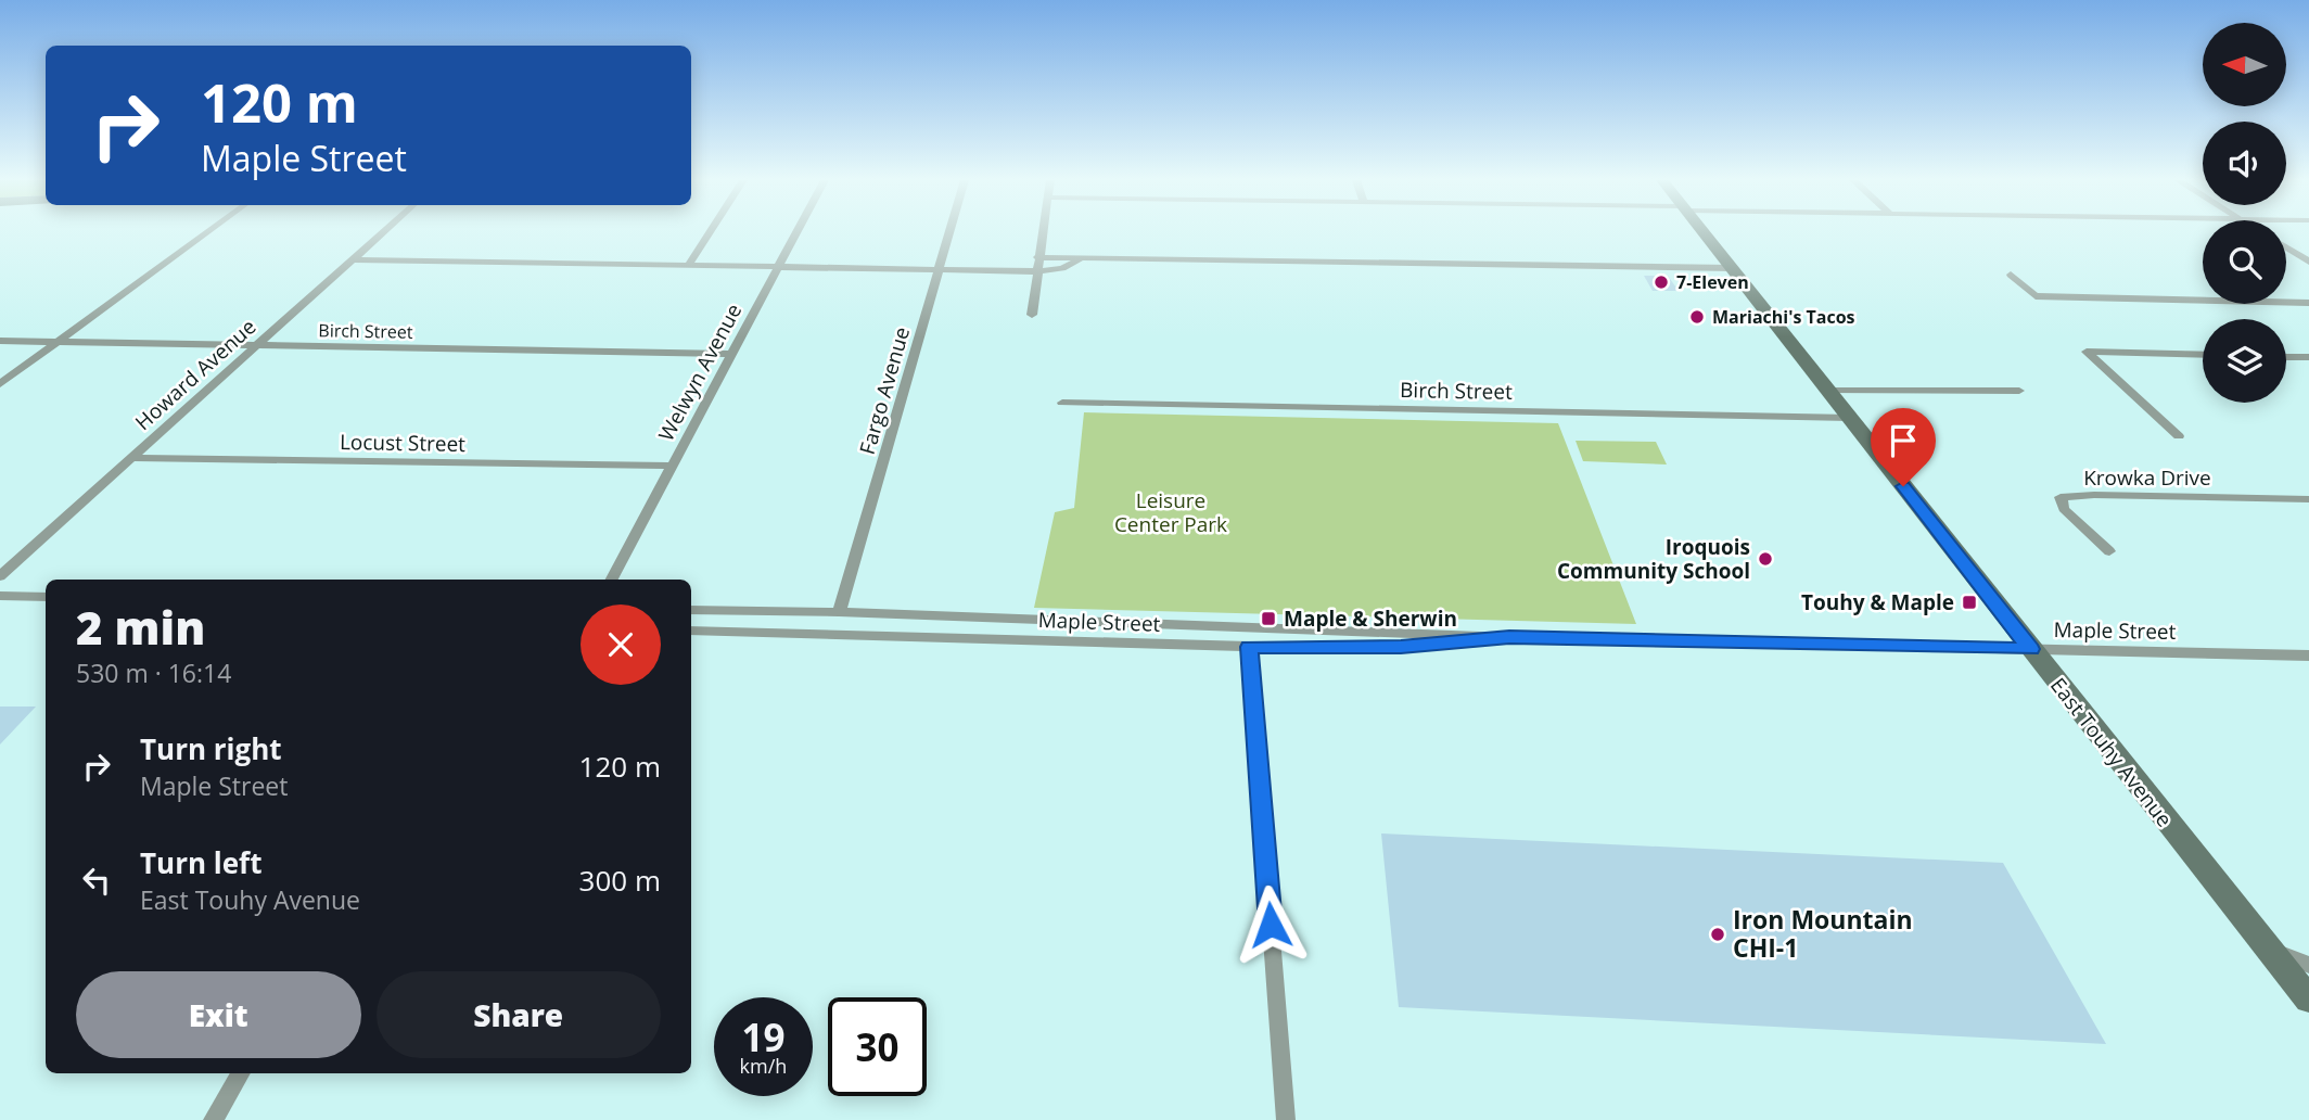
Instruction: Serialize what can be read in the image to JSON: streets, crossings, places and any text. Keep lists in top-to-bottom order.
{
  "streets": {
    "main road": ["East Touhy Avenue"],
    "street": [
      "Birch Street",
      "Welwyn Avenue",
      "Howard Avenue",
      "Fargo Avenue",
      "Locust Street",
      "Krowka Drive",
      "Maple Street"
    ]
  },
  "crossings": [
    ["Birch Street", "Welwyn Avenue"],
    ["Birch Street", "Howard Avenue"],
    ["Birch Street", "East Touhy Avenue"],
    ["Welwyn Avenue", "Locust Street"],
    ["Howard Avenue", "Locust Street"],
    ["Fargo Avenue", "Maple Street"],
    ["Maple Street", "East Touhy Avenue"]
  ],
  "parks": ["Leisure Center Park"],
  "places": {
    "other": [
      "7-Eleven",
      "Mariachi's Tacos",
      "Iroquois Community School",
      "Iron Mountain CHI-1"
    ],
    "transit": ["Touhy & Maple", "Maple & Sherwin"]
  },
  "north": "left",
  "page": {
    "turn": ["120 m", "Maple Street"],
    "heading": ["2 min", "530 m · 16:14"],
    "list": [
      {
        "name": "Turn right",
        "note": "Maple Street",
        "value": "120 m"
      },
      {
        "name": "Turn left",
        "note": "East Touhy Avenue",
        "value": "300 m"
      }
    ],
    "buttons": ["Exit", "Share"],
    "speed": "19 km/h",
    "limit": "30"
  }
}
